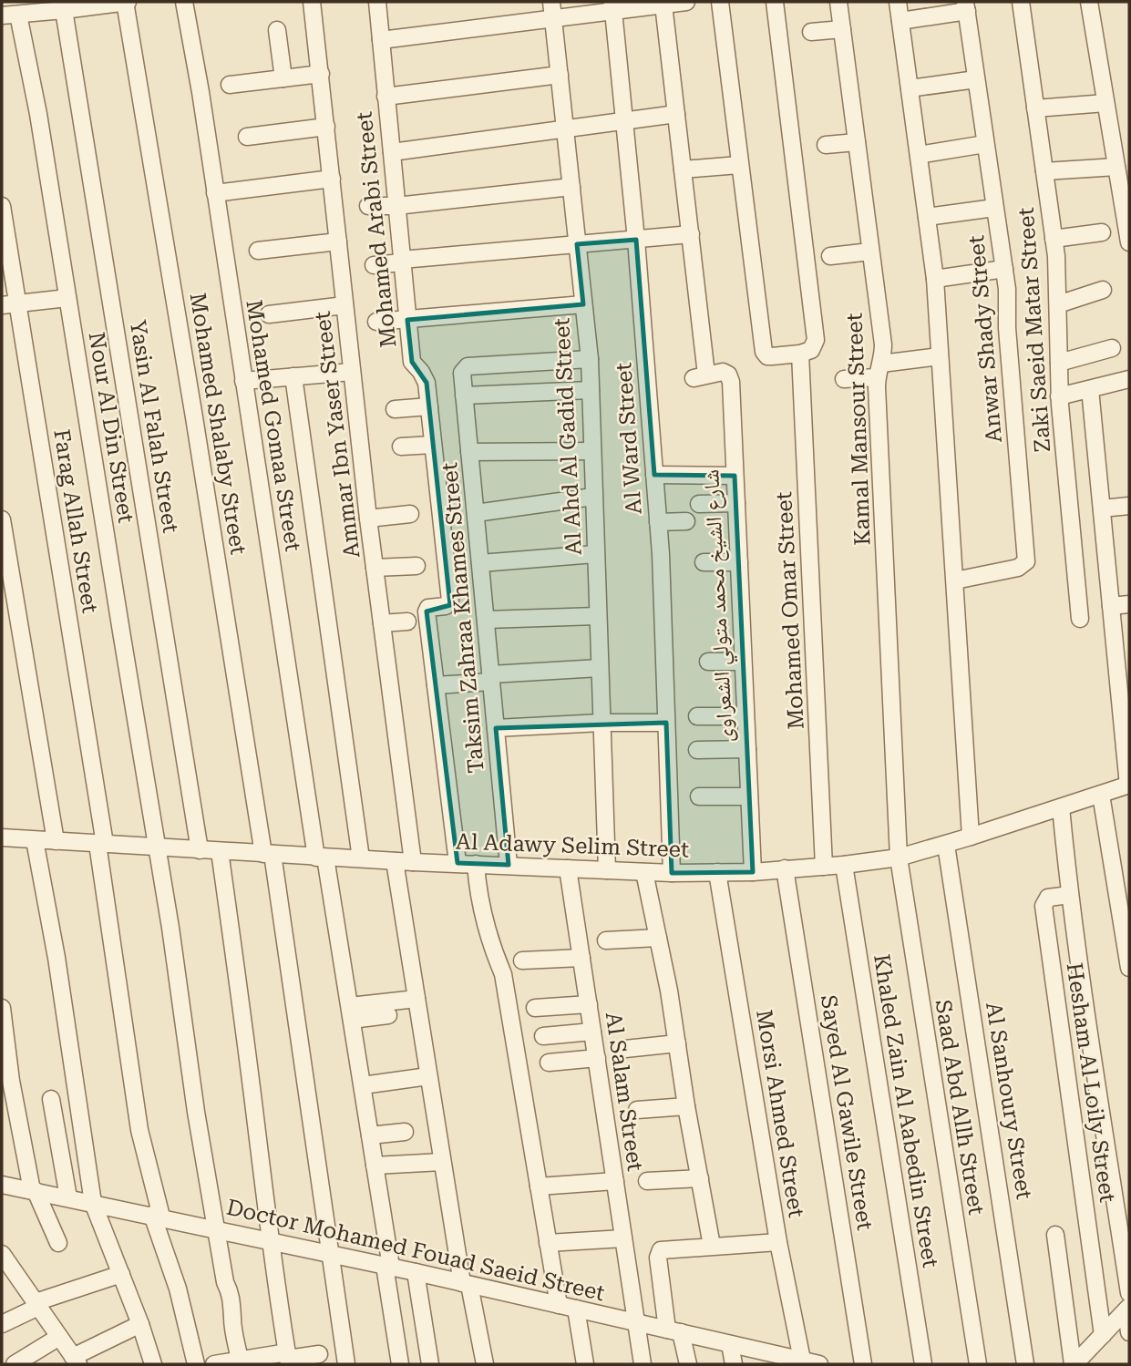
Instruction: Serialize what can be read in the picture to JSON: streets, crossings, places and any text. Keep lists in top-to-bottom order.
{
  "streets": {
    "street": [
      "Mohamed Arabi Street",
      "Zaki Saeid Matar Street",
      "Anwar Shady Street",
      "Mohamed Shalaby Street",
      "Mohamed Gomaa Street",
      "Yasin Al Falah Street",
      "Nour Al Din Street",
      "Kamal Mansour Street",
      "Ammar Ibn Yaser Street",
      "Al Ahd Al Gadid Street",
      "Al Ward Street",
      "Farag Allah Street",
      "شارع الشيخ محمد متولي الشعراوى",
      "Mohamed Omar Street",
      "Taksim Zahraa Khames Street",
      "Al Adawy Selim Street",
      "Hesham Al Loily Street",
      "Al Salam Street",
      "Al Sanhoury Street",
      "Saad Abd Allh Street",
      "Khaled Zain Al Aabedin Street",
      "Sayed Al Gawile Street",
      "Morsi Ahmed Street",
      "Doctor Mohamed Fouad Saeid Street"
    ]
  },
  "crossings": [
    ["Mohamed Shalaby Street", "Al Adawy Selim Street"],
    ["Mohamed Shalaby Street", "Doctor Mohamed Fouad Saeid Street"],
    ["Mohamed Gomaa Street", "Al Adawy Selim Street"],
    ["Mohamed Gomaa Street", "Doctor Mohamed Fouad Saeid Street"],
    ["Yasin Al Falah Street", "Al Adawy Selim Street"],
    ["Nour Al Din Street", "Al Adawy Selim Street"],
    ["Nour Al Din Street", "Doctor Mohamed Fouad Saeid Street"],
    ["Kamal Mansour Street", "Al Adawy Selim Street"],
    ["Kamal Mansour Street", "Saad Abd Allh Street"],
    ["Ammar Ibn Yaser Street", "Al Adawy Selim Street"],
    ["Al Ahd Al Gadid Street", "Taksim Zahraa Khames Street"],
    ["Al Ahd Al Gadid Street", "Al Adawy Selim Street"],
    ["Al Ward Street", "Al Adawy Selim Street"],
    ["Farag Allah Street", "Al Adawy Selim Street"],
    ["Farag Allah Street", "Doctor Mohamed Fouad Saeid Street"],
    ["شارع الشيخ محمد متولي الشعراوى", "Al Adawy Selim Street"],
    ["Mohamed Omar Street", "Al Adawy Selim Street"],
    ["Taksim Zahraa Khames Street", "Al Adawy Selim Street"],
    ["Al Adawy Selim Street", "Al Salam Street"],
    ["Al Adawy Selim Street", "Al Sanhoury Street"],
    ["Al Adawy Selim Street", "Saad Abd Allh Street"],
    ["Al Adawy Selim Street", "Khaled Zain Al Aabedin Street"],
    ["Al Adawy Selim Street", "Sayed Al Gawile Street"],
    ["Al Adawy Selim Street", "Morsi Ahmed Street"],
    ["Al Salam Street", "Doctor Mohamed Fouad Saeid Street"],
    ["Morsi Ahmed Street", "Doctor Mohamed Fouad Saeid Street"]
  ]
}
